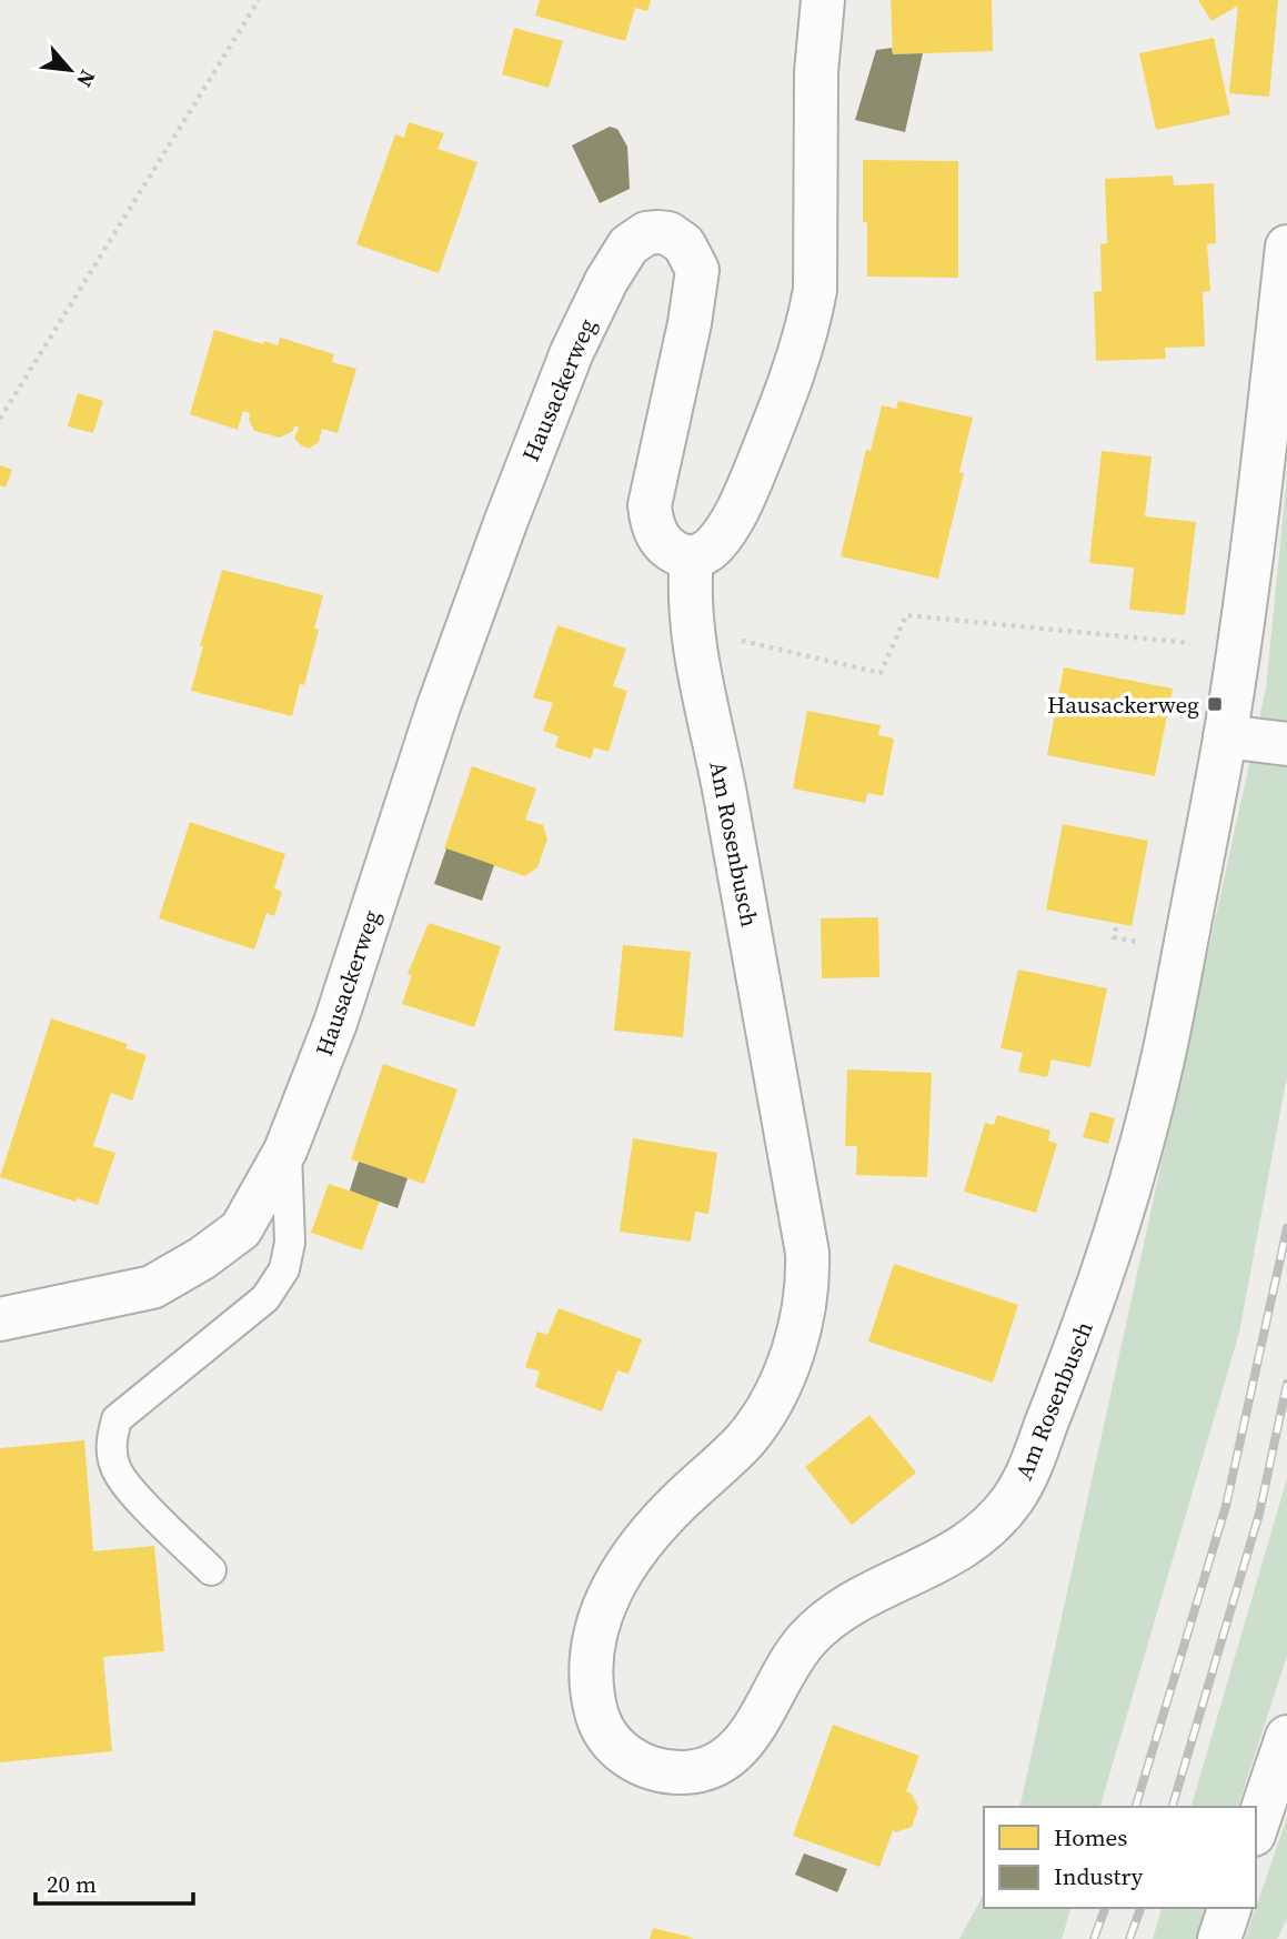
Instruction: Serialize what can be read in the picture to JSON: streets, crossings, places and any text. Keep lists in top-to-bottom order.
{
  "streets": {
    "street": ["Hausackerweg", "Am Rosenbusch"]
  },
  "crossings": [
    ["Hausackerweg", "Am Rosenbusch"]
  ],
  "places": {
    "transit": ["Hausackerweg"]
  },
  "legend": ["Homes", "Industry"],
  "scale_bar": "20 m",
  "north": "bottom right"
}
